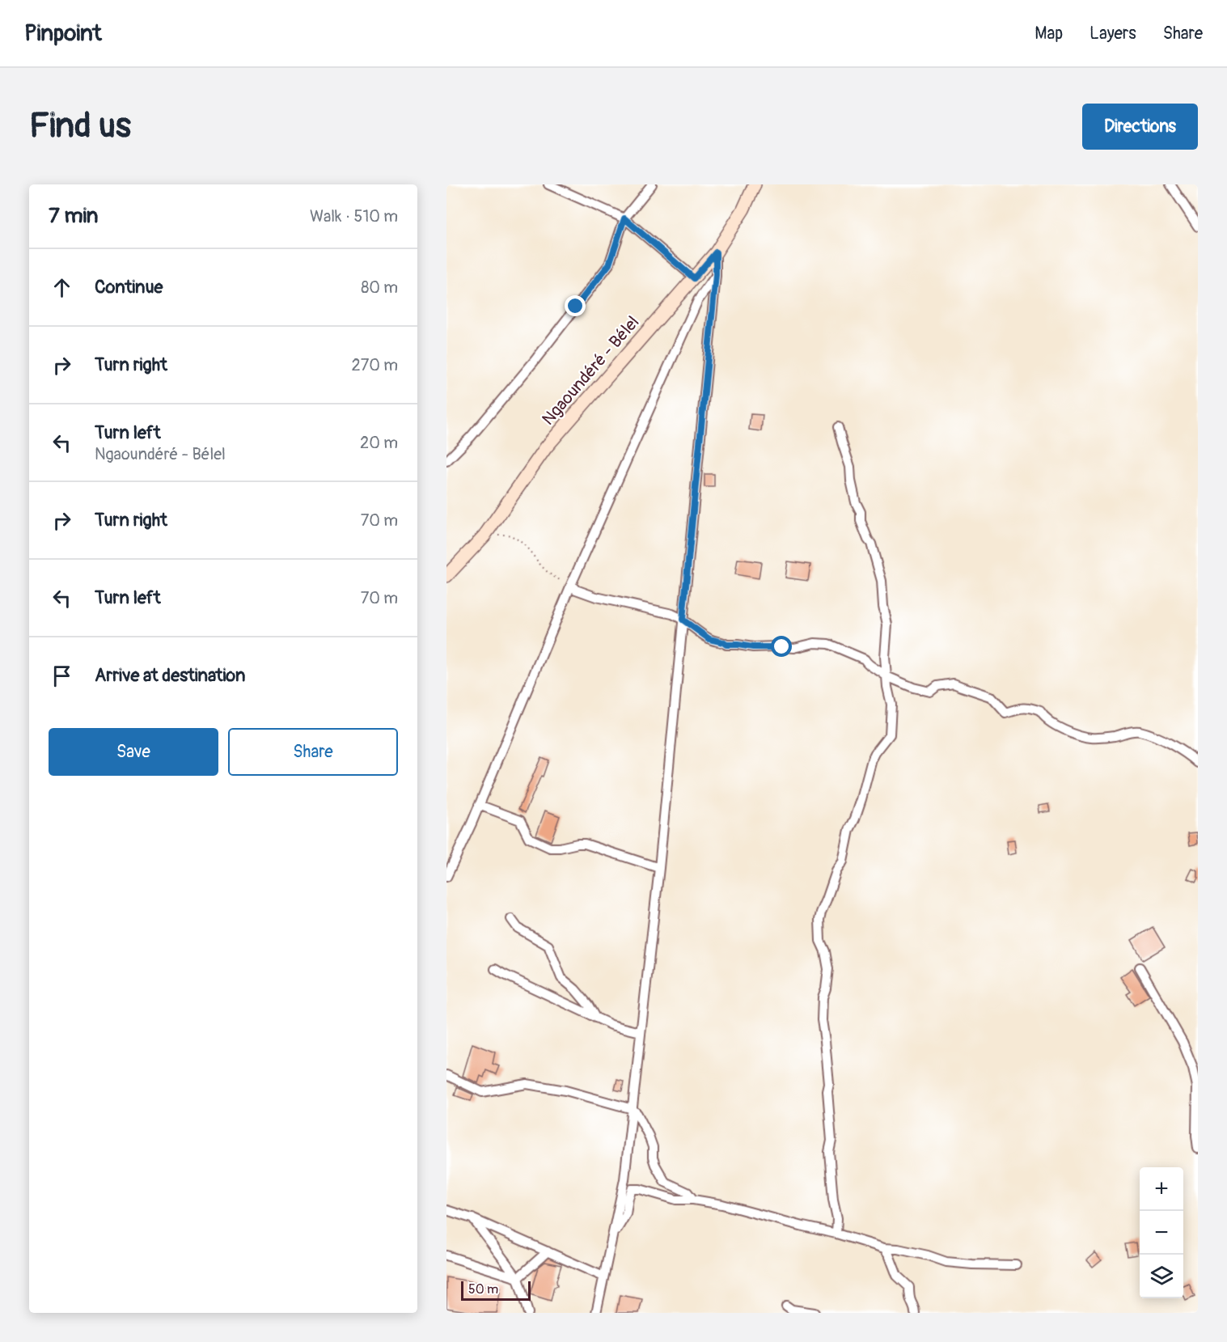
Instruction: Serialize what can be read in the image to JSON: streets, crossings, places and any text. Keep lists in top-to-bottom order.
{
  "streets": {
    "main road": ["Ngaoundéré - Bélel"]
  },
  "scale_bar": "50 m",
  "page": {
    "header": "Pinpoint",
    "nav": ["Map", "Layers", "Share"],
    "buttons": [
      "Directions",
      ["Save", "Share"]
    ],
    "title": "Find us",
    "heading": ["7 min", "Walk · 510 m"],
    "list": [
      ["Continue", "80 m"],
      ["Turn right", "270 m"],
      ["Turn left", "Ngaoundéré - Bélel", "20 m"],
      ["Turn right", "70 m"],
      ["Turn left", "70 m"],
      "Arrive at destination"
    ],
    "map_buttons": ["+", "−"],
    "scale": "50 m"
  }
}
